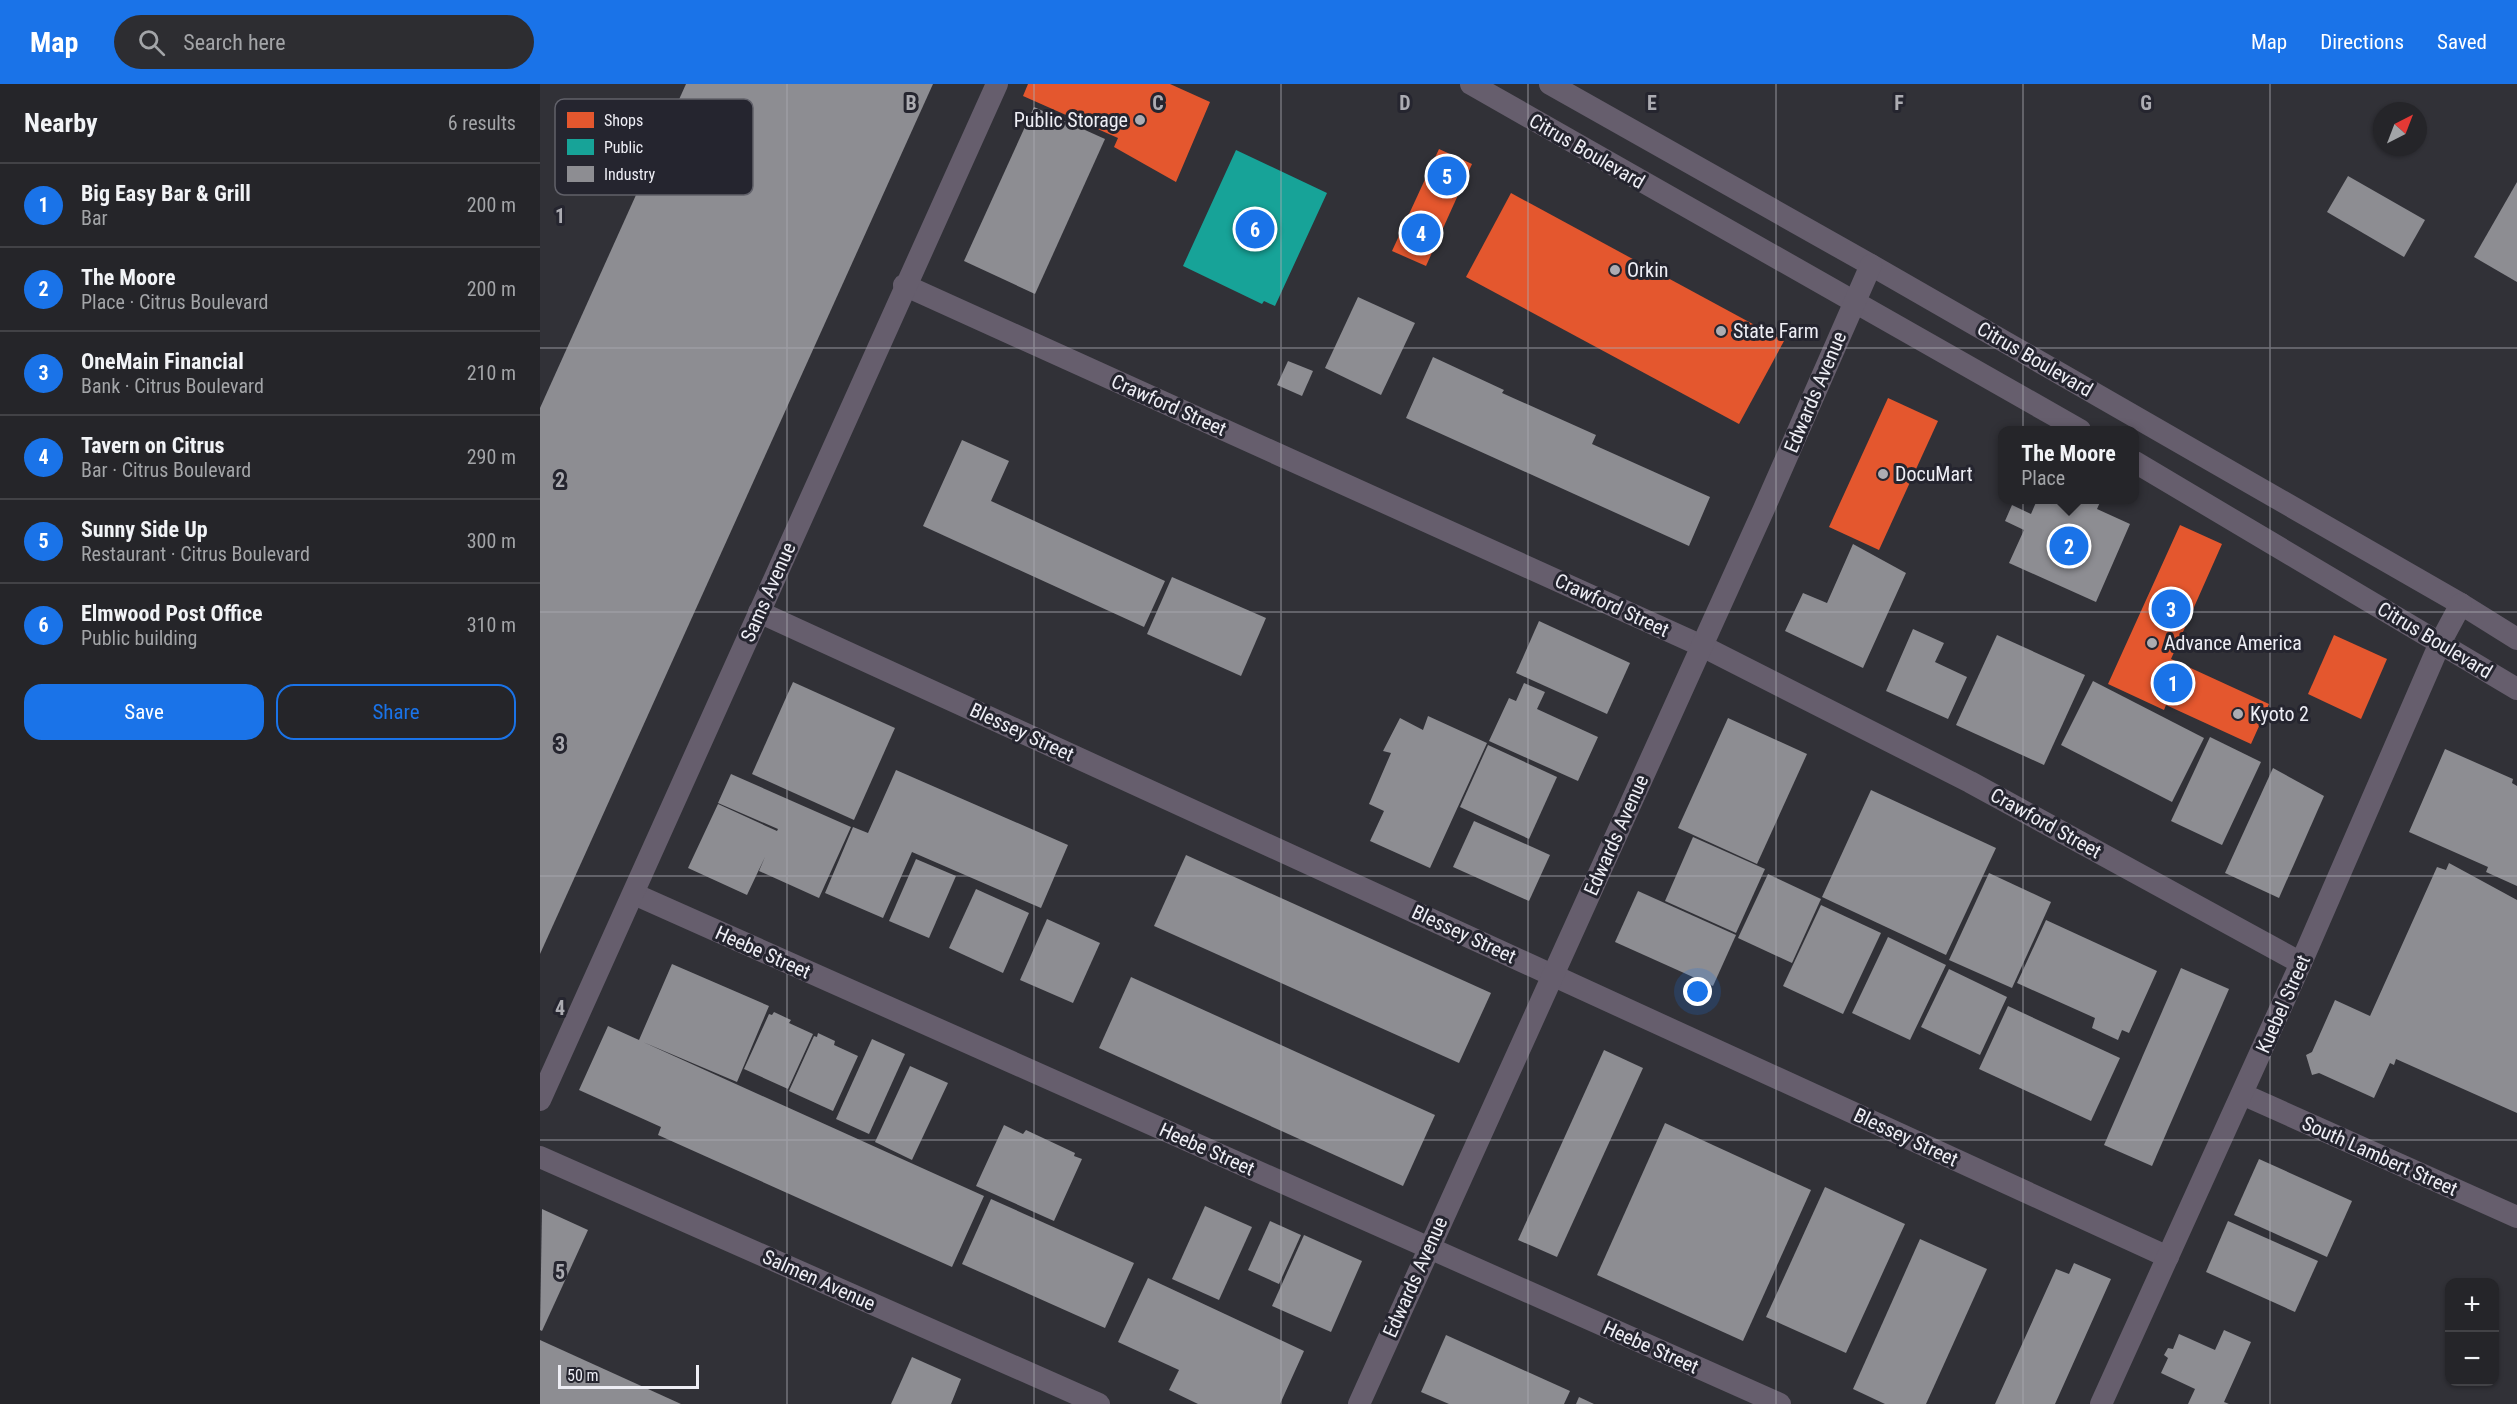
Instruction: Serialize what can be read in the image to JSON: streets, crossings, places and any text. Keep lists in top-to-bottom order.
{
  "streets": {
    "street": [
      "Citrus Boulevard",
      "Edwards Avenue",
      "Crawford Street",
      "Sams Avenue",
      "Blessey Street",
      "Heebe Street",
      "Kuebel Street",
      "South Lambert Street",
      "Salmen Avenue"
    ]
  },
  "crossings": [
    ["Citrus Boulevard", "Edwards Avenue"],
    ["Citrus Boulevard", "Kuebel Street"],
    ["Edwards Avenue", "Crawford Street"],
    ["Edwards Avenue", "Blessey Street"],
    ["Edwards Avenue", "Heebe Street"],
    ["Crawford Street", "Sams Avenue"],
    ["Crawford Street", "Kuebel Street"],
    ["Sams Avenue", "Blessey Street"],
    ["Sams Avenue", "Heebe Street"],
    ["Blessey Street", "Kuebel Street"],
    ["Kuebel Street", "South Lambert Street"]
  ],
  "places": [
    "Public Storage",
    "Orkin",
    "State Farm",
    "DocuMart",
    "Advance America",
    "Kyoto 2"
  ],
  "legend": ["Shops", "Public", "Industry"],
  "scale_bar": "50 m",
  "north": "top right",
  "page": {
    "header": "Map",
    "search": "Search here",
    "nav": ["Map", "Directions", "Saved"],
    "heading": ["Nearby", "6 results"],
    "pins": [
      "5",
      "6",
      "4",
      "2",
      "3",
      "1"
    ],
    "list": [
      {
        "mark": "1",
        "name": "Big Easy Bar & Grill",
        "note": "Bar",
        "value": "200 m"
      },
      {
        "mark": "2",
        "name": "The Moore",
        "note": "Place · Citrus Boulevard",
        "value": "200 m"
      },
      {
        "mark": "3",
        "name": "OneMain Financial",
        "note": "Bank · Citrus Boulevard",
        "value": "210 m"
      },
      {
        "mark": "4",
        "name": "Tavern on Citrus",
        "note": "Bar · Citrus Boulevard",
        "value": "290 m"
      },
      {
        "mark": "5",
        "name": "Sunny Side Up",
        "note": "Restaurant · Citrus Boulevard",
        "value": "300 m"
      },
      {
        "mark": "6",
        "name": "Elmwood Post Office",
        "note": "Public building",
        "value": "310 m"
      }
    ],
    "popup": ["The Moore", "Place"],
    "buttons": ["Save", "Share"],
    "map_buttons": ["+", "−"],
    "scale": "50 m"
  },
  "grid": {
    "columns": [
      "B",
      "C",
      "D",
      "E",
      "F",
      "G"
    ],
    "rows": [
      "1",
      "2",
      "3",
      "4",
      "5"
    ]
  }
}
